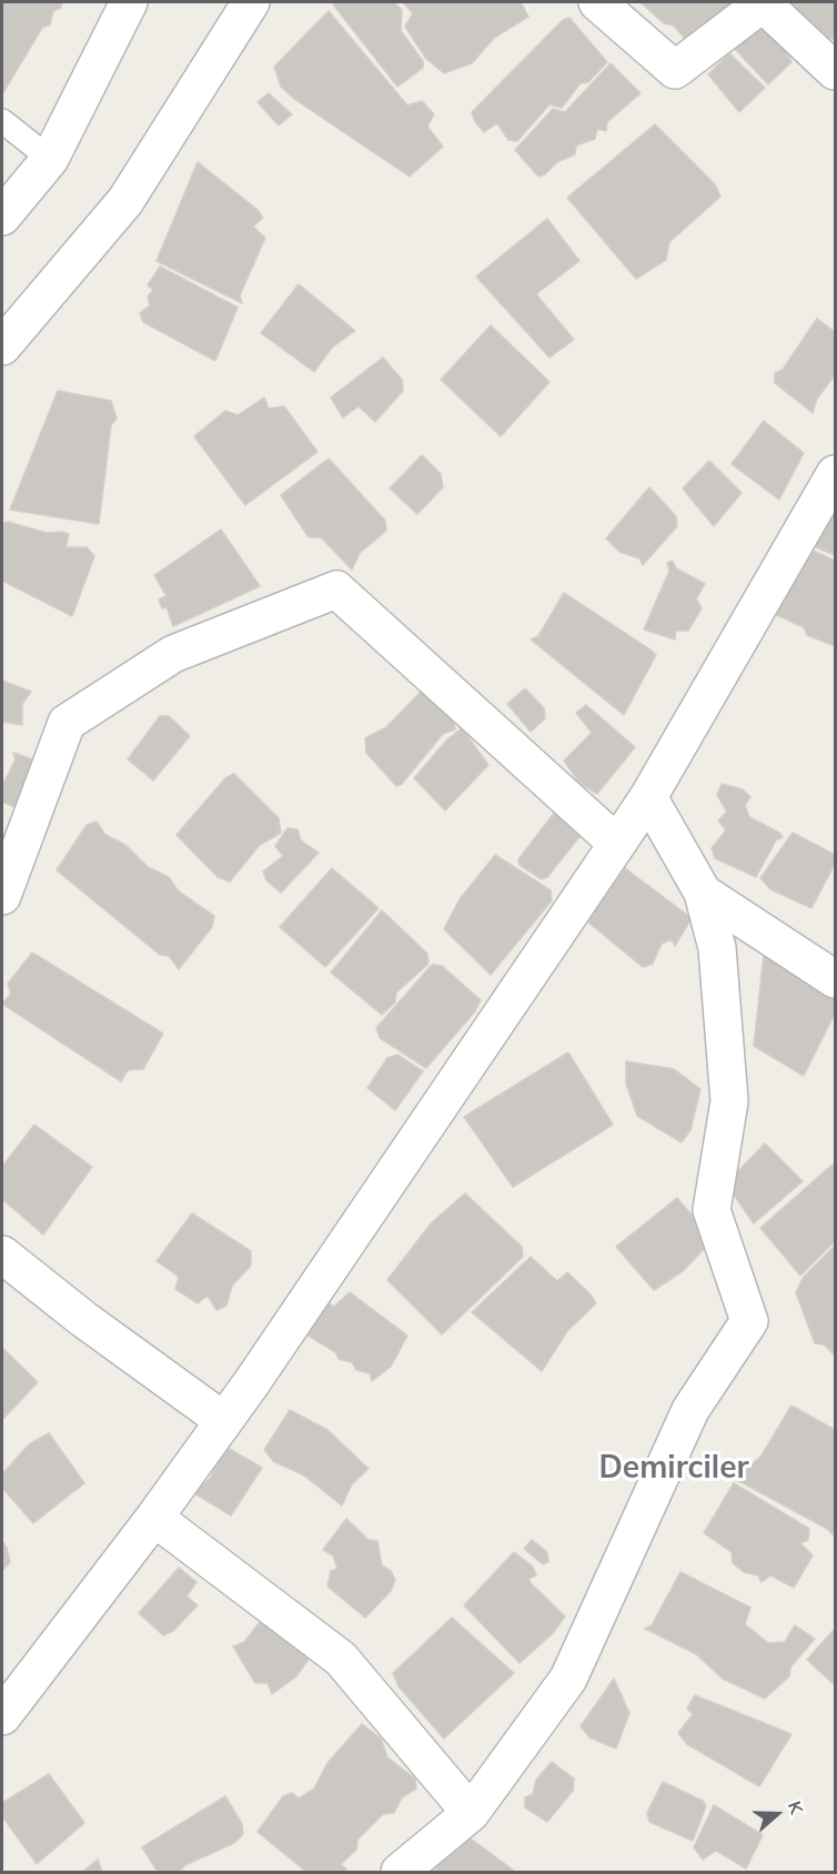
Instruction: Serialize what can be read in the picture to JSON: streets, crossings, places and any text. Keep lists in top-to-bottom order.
{
  "districts": ["Demirciler"],
  "north": "right"
}
